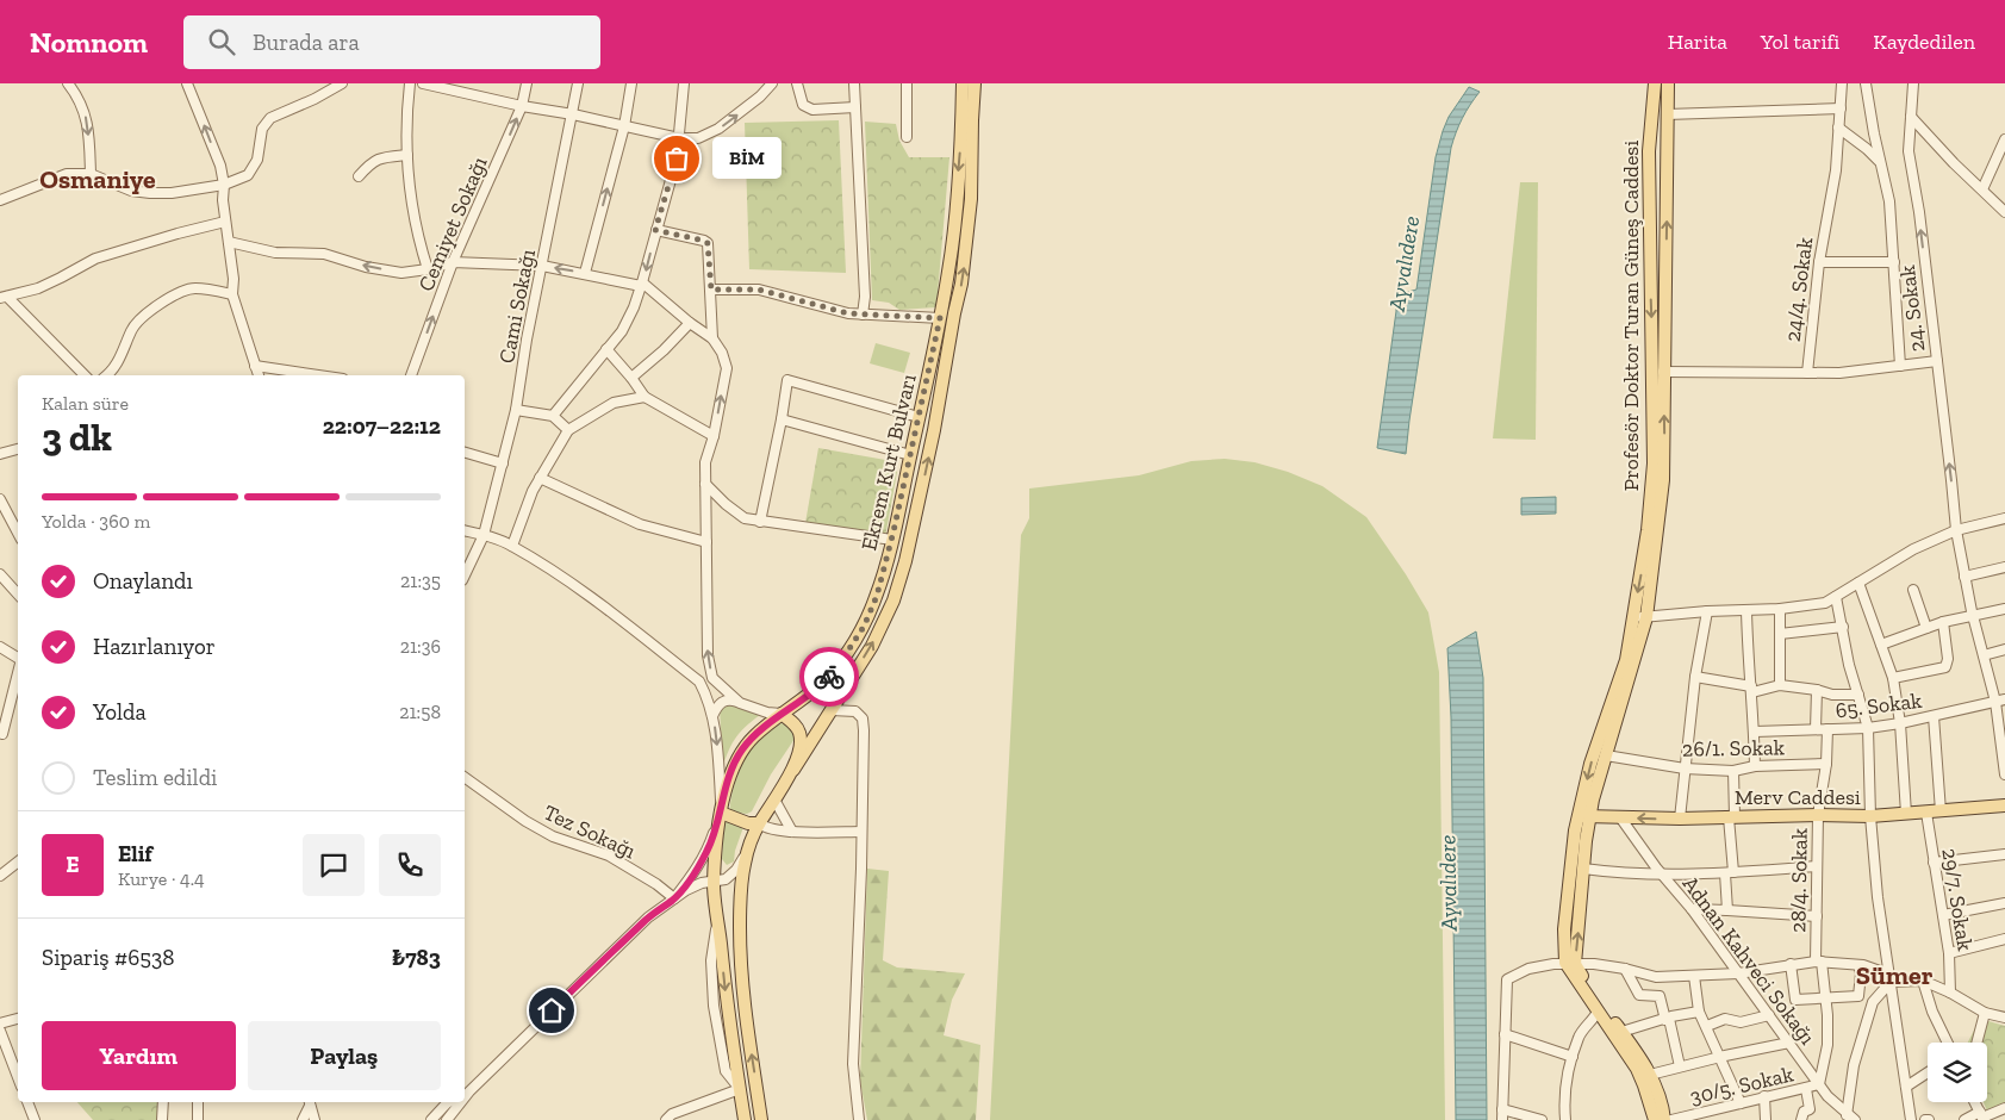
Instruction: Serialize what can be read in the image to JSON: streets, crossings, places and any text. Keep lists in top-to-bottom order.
{
  "streets": {
    "main road": ["Profesör Doktor Turan Güneş Caddesi", "Ekrem Kurt Bulvarı", "Merv Caddesi"],
    "street": [
      "Cemiyet Sokağı",
      "24/4. Sokak",
      "Cami Sokağı",
      "24. Sokak",
      "65. Sokak",
      "26/1. Sokak",
      "Tez Sokağı",
      "28/4. Sokak",
      "29/7. Sokak",
      "Adnan Kahveci Sokağı",
      "30/5. Sokak"
    ]
  },
  "crossings": [
    ["24/4. Sokak", "24. Sokak"],
    ["24. Sokak", "65. Sokak"],
    ["Profesör Doktor Turan Güneş Caddesi", "26/1. Sokak"],
    ["Profesör Doktor Turan Güneş Caddesi", "Merv Caddesi"],
    ["65. Sokak", "28/4. Sokak"],
    ["26/1. Sokak", "28/4. Sokak"],
    ["Merv Caddesi", "28/4. Sokak"],
    ["Merv Caddesi", "29/7. Sokak"],
    ["Merv Caddesi", "Adnan Kahveci Sokağı"],
    ["28/4. Sokak", "Adnan Kahveci Sokağı"],
    ["28/4. Sokak", "30/5. Sokak"],
    ["Adnan Kahveci Sokağı", "30/5. Sokak"]
  ],
  "one_way": ["Cemiyet Sokağı"],
  "districts": ["Osmaniye", "Sümer"],
  "water": ["Ayvalıdere"],
  "places": ["BİM"],
  "page": {
    "header": "Nomnom",
    "search": "Burada ara",
    "nav": ["Harita", "Yol tarifi", "Kaydedilen"],
    "bubble": "BİM",
    "heading": ["3 dk", "Kalan süre", "22:07–22:12"],
    "panel": [
      "Elif",
      "Kurye · 4.4",
      "Sipariş #6538",
      "₺783"
    ],
    "bar": "Yolda · 360 m",
    "list": [
      ["Onaylandı", "21:35"],
      ["Hazırlanıyor", "21:36"],
      ["Yolda", "21:58"],
      "Teslim edildi"
    ],
    "round": "E",
    "buttons": ["Yardım", "Paylaş"]
  }
}
